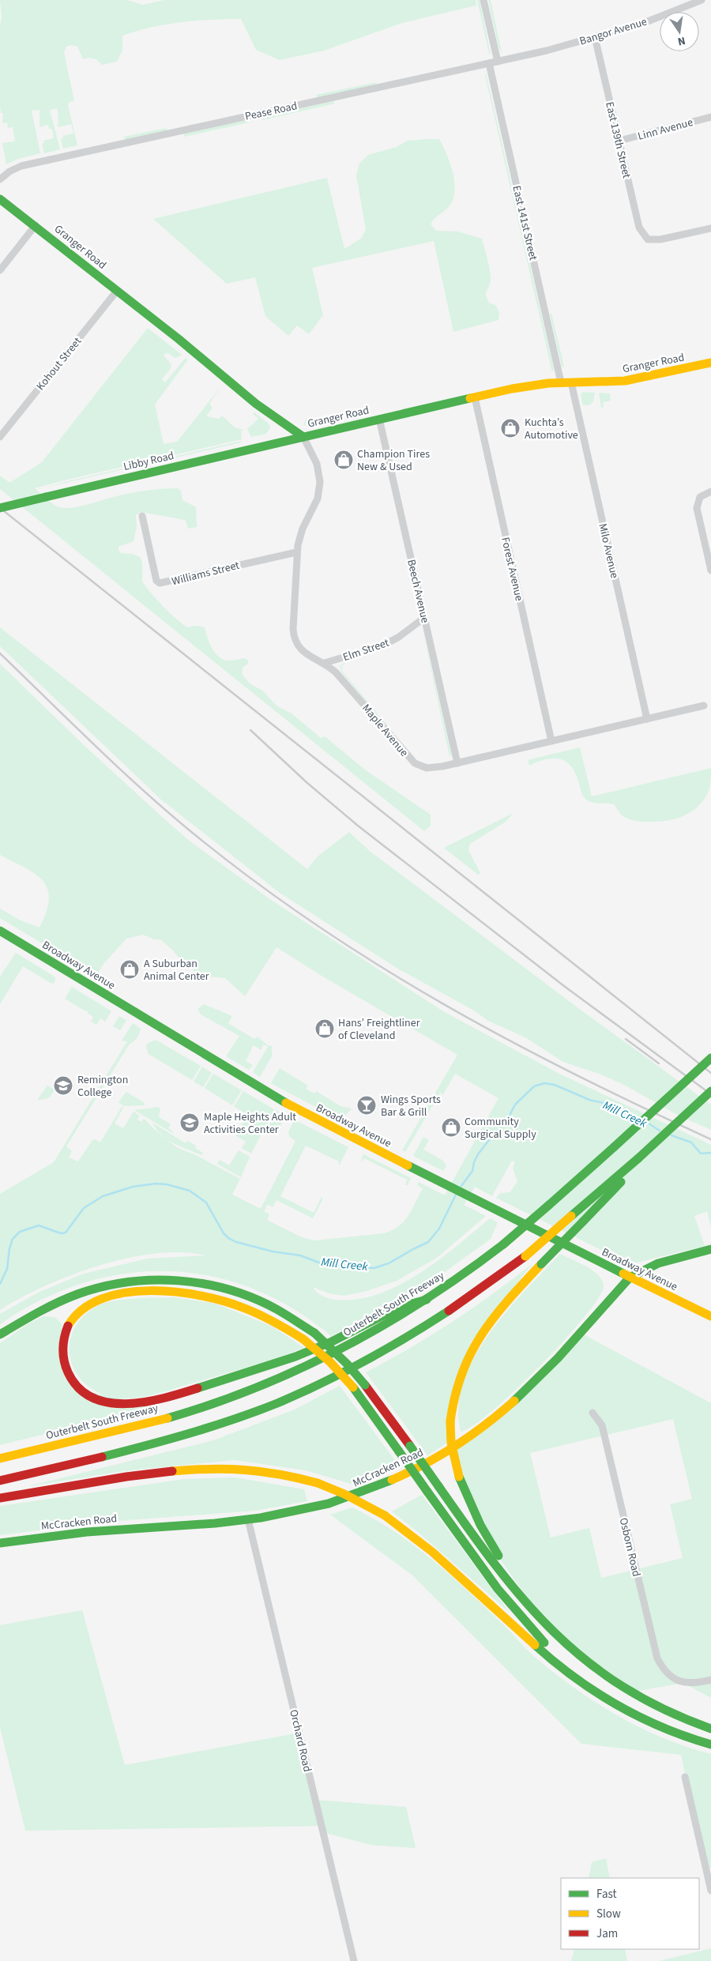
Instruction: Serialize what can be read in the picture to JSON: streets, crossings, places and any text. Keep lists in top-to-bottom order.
{
  "streets": {
    "main road": [
      "Granger Road",
      "Libby Road",
      "Broadway Avenue",
      "Outerbelt South Freeway",
      "McCracken Road"
    ],
    "street": [
      "Bangor Avenue",
      "Pease Road",
      "Linn Avenue",
      "East 139th Street",
      "East 141st Street",
      "Kohout Street",
      "Milo Avenue",
      "Forest Avenue",
      "Williams Street",
      "Beech Avenue",
      "Elm Street",
      "Maple Avenue",
      "Osborn Road",
      "Orchard Road"
    ]
  },
  "crossings": [
    ["Bangor Avenue", "Pease Road"],
    ["Bangor Avenue", "East 139th Street"],
    ["Pease Road", "East 141st Street"],
    ["Linn Avenue", "East 139th Street"],
    ["East 141st Street", "Granger Road"],
    ["Granger Road", "Kohout Street"],
    ["Granger Road", "Libby Road"],
    ["Granger Road", "Milo Avenue"],
    ["Granger Road", "Forest Avenue"],
    ["Granger Road", "Beech Avenue"],
    ["Granger Road", "Maple Avenue"],
    ["Libby Road", "Maple Avenue"],
    ["Milo Avenue", "Maple Avenue"],
    ["Forest Avenue", "Maple Avenue"],
    ["Williams Street", "Maple Avenue"],
    ["Beech Avenue", "Elm Street"],
    ["Beech Avenue", "Maple Avenue"],
    ["Elm Street", "Maple Avenue"],
    ["Broadway Avenue", "McCracken Road"],
    ["McCracken Road", "Orchard Road"]
  ],
  "water": ["Mill Creek"],
  "places": {
    "shop": [
      "Kuchta’s Automotive",
      "Champion Tires New & Used",
      "A Suburban Animal Center",
      "Hans’ Freightliner of Cleveland",
      "Community Surgical Supply"
    ],
    "school or university": ["Remington College", "Maple Heights Adult Activities Center"],
    "bar": ["Wings Sports Bar & Grill"]
  },
  "legend": ["Fast", "Slow", "Jam"],
  "north": "bottom"
}
